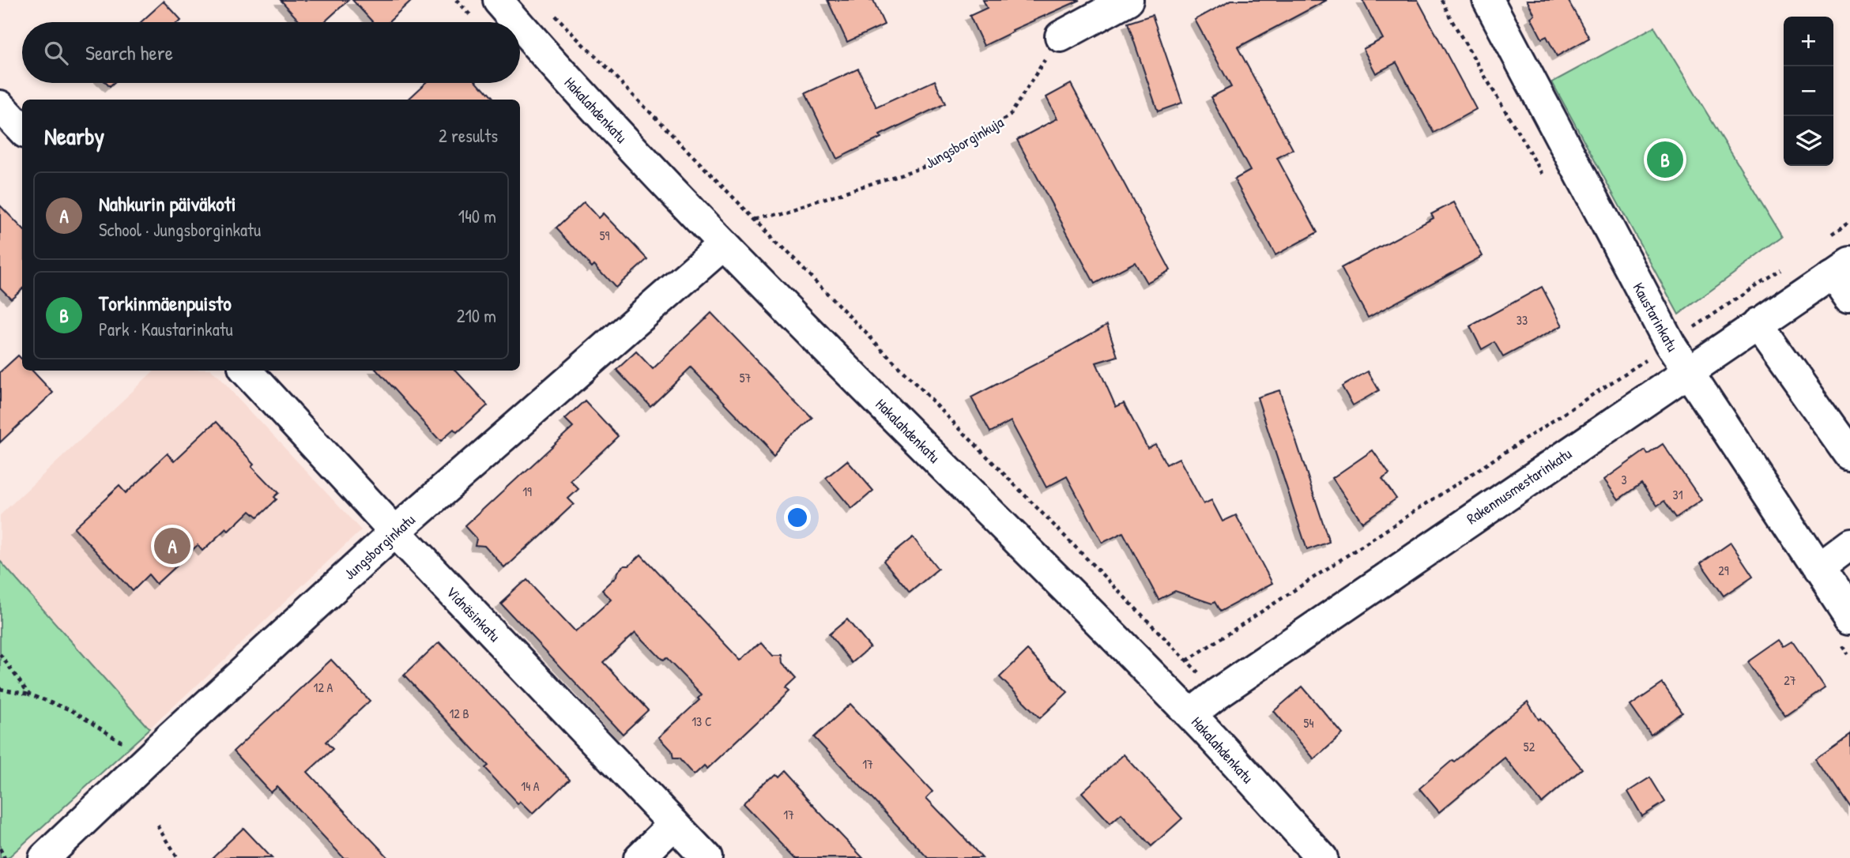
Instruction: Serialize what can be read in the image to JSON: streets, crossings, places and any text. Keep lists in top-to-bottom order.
{
  "streets": {
    "street": [
      "Hakalahdenkatu",
      "Kaustarinkatu",
      "Rakennusmestarinkatu",
      "Jungsborginkatu",
      "Vidnäsinkatu"
    ],
    "path": ["Jungsborginkuja"]
  },
  "crossings": [
    ["Hakalahdenkatu", "Rakennusmestarinkatu"],
    ["Hakalahdenkatu", "Jungsborginkatu"],
    ["Kaustarinkatu", "Rakennusmestarinkatu"],
    ["Jungsborginkatu", "Vidnäsinkatu"]
  ],
  "house_numbers": [
    "59",
    "33",
    "57",
    "3",
    "19",
    "31",
    "29",
    "27",
    "12 A",
    "12 B",
    "13 C",
    "54",
    "52",
    "17",
    "14 A",
    "17"
  ],
  "page": {
    "map_buttons": ["+", "−"],
    "search": "Search here",
    "heading": ["Nearby", "2 results"],
    "pins": ["B", "A"],
    "list": [
      {
        "mark": "A",
        "name": "Nahkurin päiväkoti",
        "note": "School · Jungsborginkatu",
        "value": "140 m"
      },
      {
        "mark": "B",
        "name": "Torkinmäenpuisto",
        "note": "Park · Kaustarinkatu",
        "value": "210 m"
      }
    ]
  }
}
